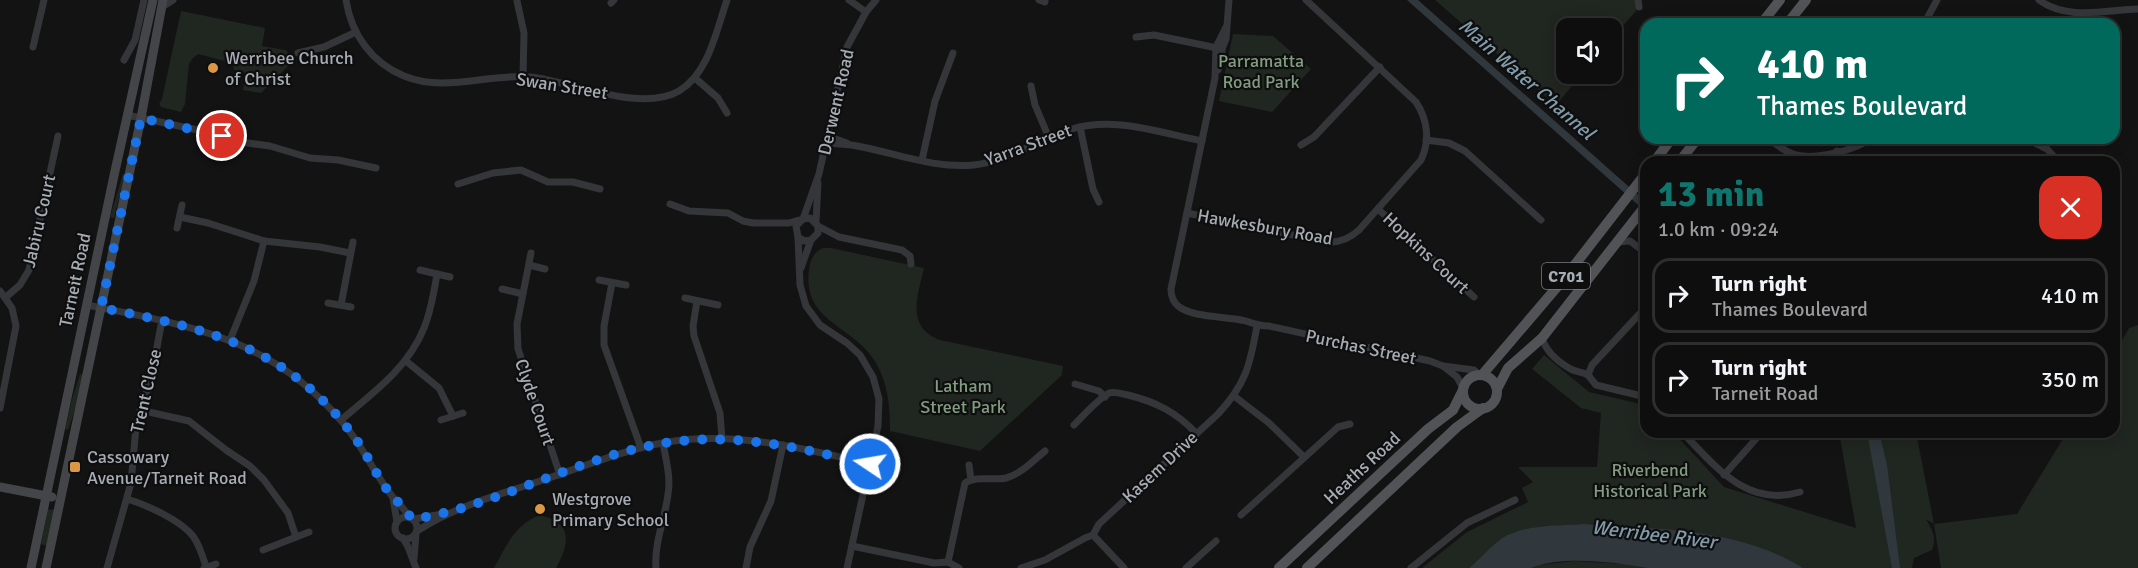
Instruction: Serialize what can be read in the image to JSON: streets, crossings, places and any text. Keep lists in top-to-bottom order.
{
  "streets": {
    "main road": ["C701", "Tarneit Road", "Heaths Road"],
    "street": [
      "Swan Street",
      "Derwent Road",
      "Yarra Street",
      "Jabiru Court",
      "Hawkesbury Road",
      "Hopkins Court",
      "Purchas Street",
      "Trent Close",
      "Clyde Court",
      "Kasem Drive"
    ]
  },
  "crossings": [
    ["Derwent Road", "Yarra Street"],
    ["Hawkesbury Road", "Hopkins Court"],
    ["Hawkesbury Road", "Purchas Street"],
    ["C701", "Purchas Street"],
    ["C701", "Heaths Road"],
    ["Purchas Street", "Kasem Drive"],
    ["Purchas Street", "Heaths Road"]
  ],
  "water": ["Main Water Channel", "Werribee River"],
  "parks": ["Parramatta Road Park", "Latham Street Park", "Riverbend Historical Park"],
  "places": {
    "other": ["Werribee Church of Christ", "Westgrove Primary School"],
    "transit": ["Cassowary Avenue/Tarneit Road"]
  },
  "page": {
    "turn": ["410 m", "Thames Boulevard"],
    "heading": ["13 min", "1.0 km · 09:24"],
    "list": [
      {
        "name": "Turn right",
        "note": "Thames Boulevard",
        "value": "410 m"
      },
      {
        "name": "Turn right",
        "note": "Tarneit Road",
        "value": "350 m"
      }
    ]
  }
}
